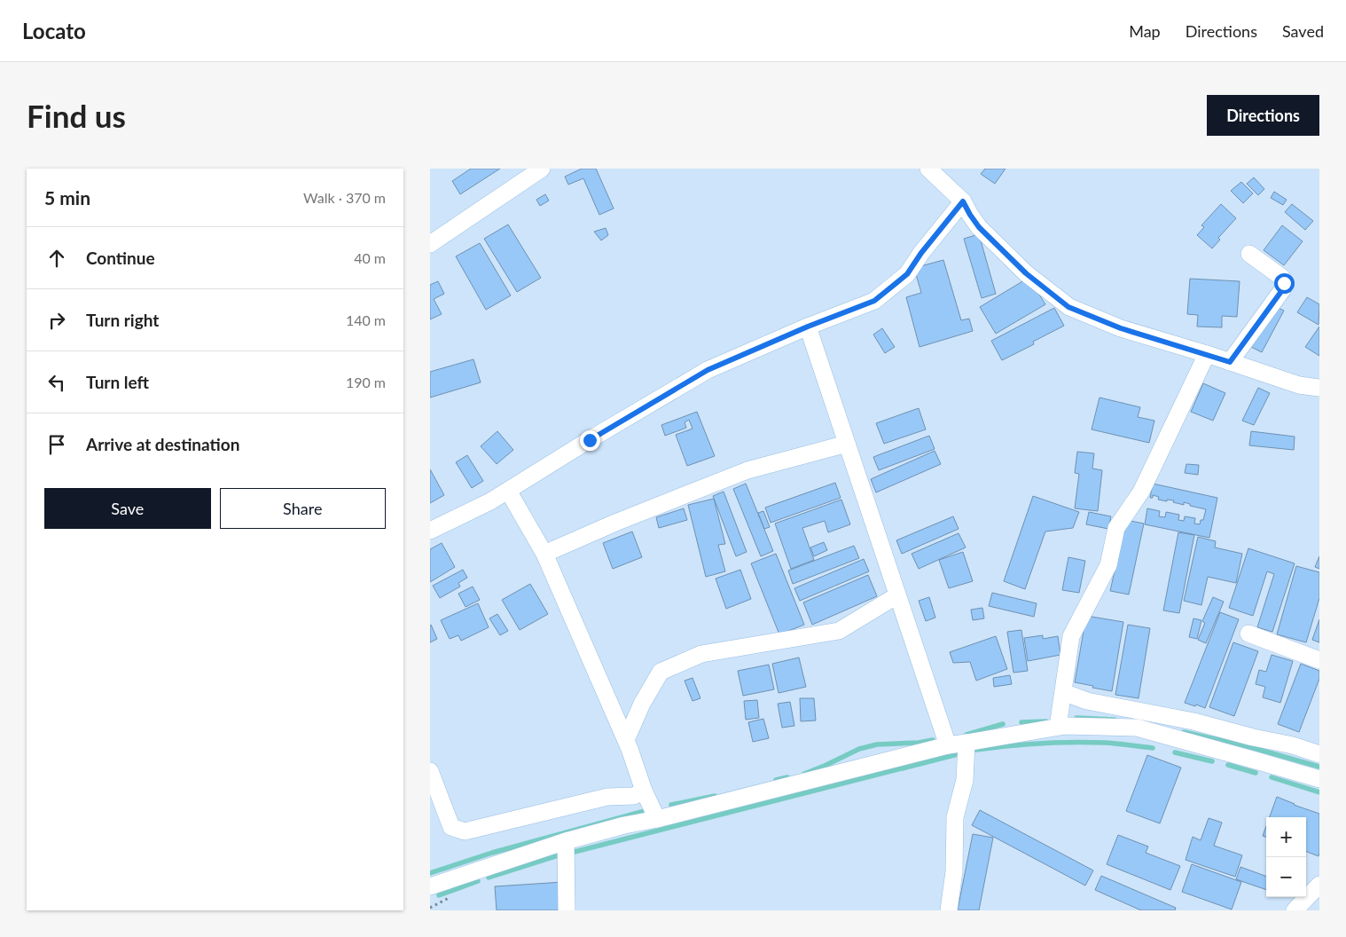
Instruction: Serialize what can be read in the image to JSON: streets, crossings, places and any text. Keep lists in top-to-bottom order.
{
  "page": {
    "header": "Locato",
    "nav": ["Map", "Directions", "Saved"],
    "buttons": [
      "Directions",
      ["Save", "Share"]
    ],
    "title": "Find us",
    "heading": ["5 min", "Walk · 370 m"],
    "list": [
      ["Continue", "40 m"],
      ["Turn right", "140 m"],
      ["Turn left", "190 m"],
      "Arrive at destination"
    ],
    "map_buttons": ["+", "−"]
  }
}
